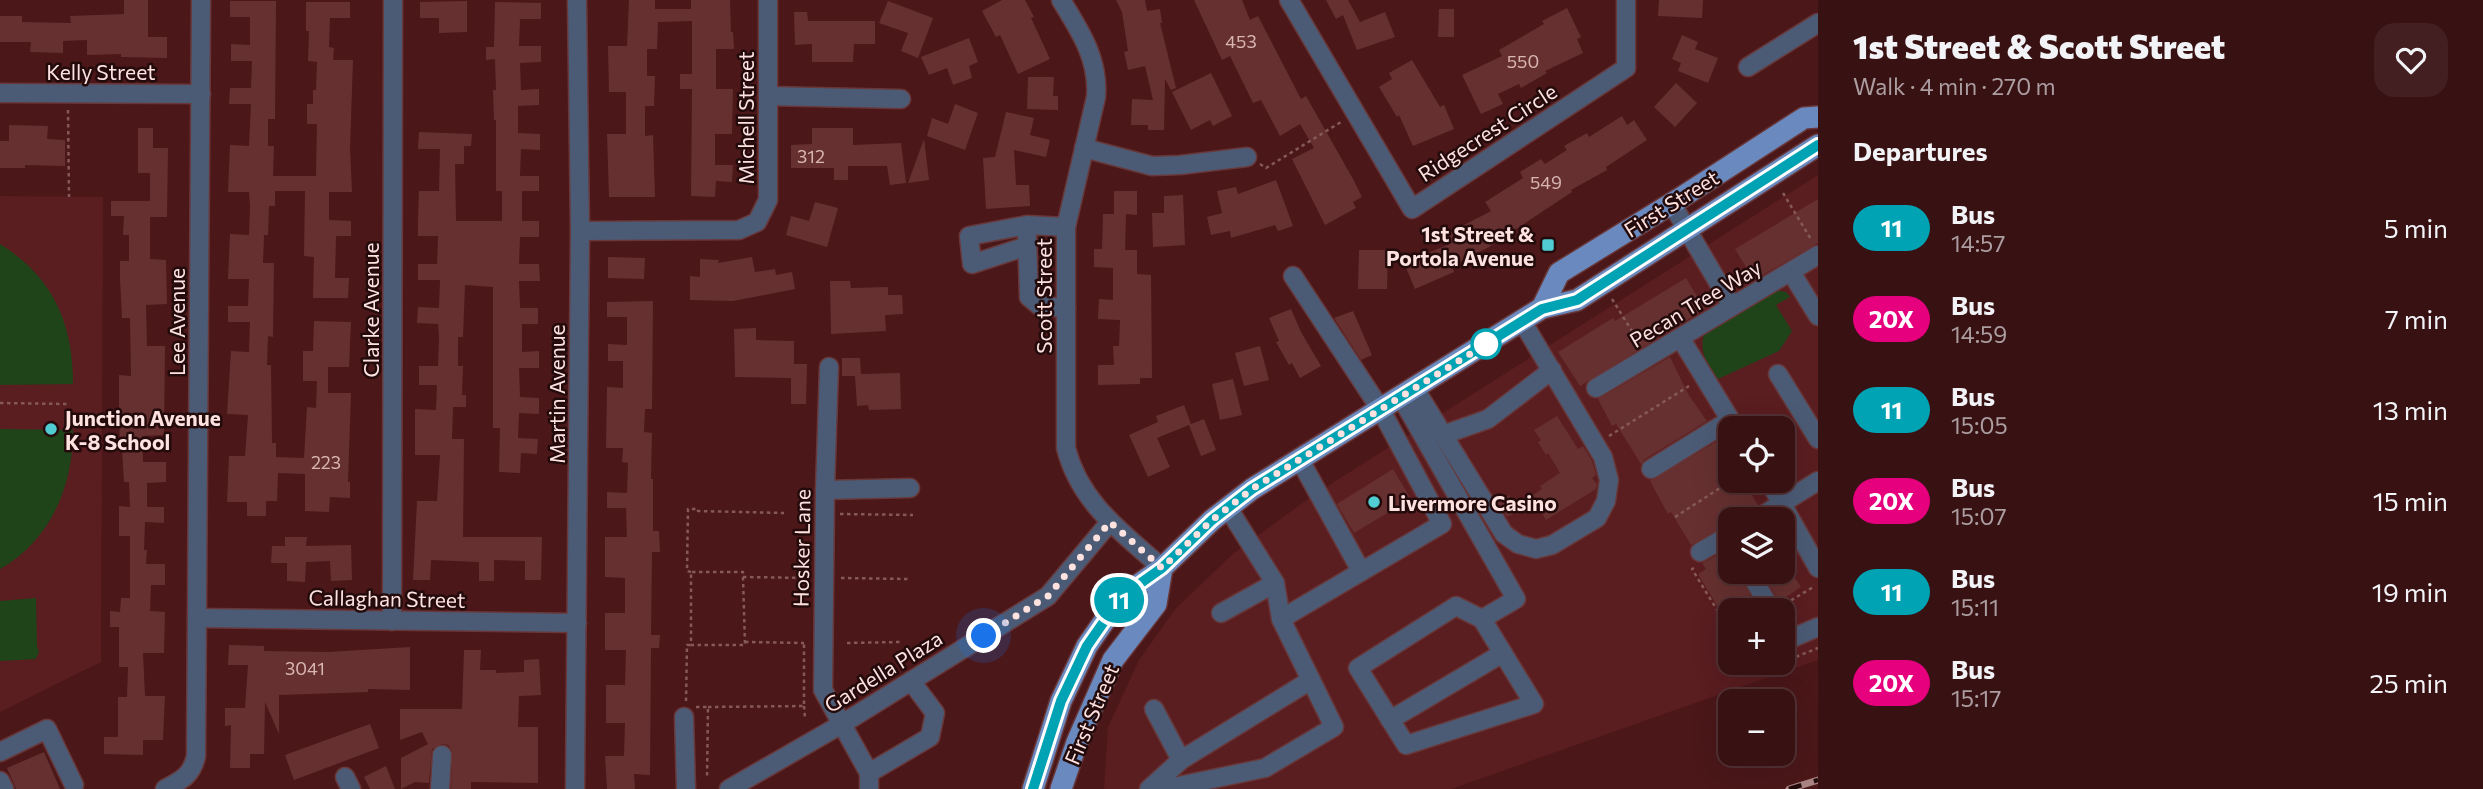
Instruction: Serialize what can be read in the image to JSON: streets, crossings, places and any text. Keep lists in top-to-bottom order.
{
  "streets": {
    "main road": ["First Street"],
    "street": [
      "Kelly Street",
      "Michell Street",
      "Ridgecrest Circle",
      "Scott Street",
      "Pecan Tree Way",
      "Clarke Avenue",
      "Lee Avenue",
      "Martin Avenue",
      "Hosker Lane",
      "Callaghan Street",
      "Gardella Plaza"
    ]
  },
  "crossings": [
    ["Kelly Street", "Lee Avenue"],
    ["Michell Street", "Martin Avenue"],
    ["First Street", "Scott Street"],
    ["Scott Street", "Gardella Plaza"],
    ["Clarke Avenue", "Callaghan Street"],
    ["Lee Avenue", "Callaghan Street"],
    ["Martin Avenue", "Callaghan Street"],
    ["Hosker Lane", "Gardella Plaza"]
  ],
  "places": {
    "transit": ["1st Street & Portola Avenue"],
    "other": ["Junction Avenue K-8 School", "Livermore Casino"]
  },
  "lines": ["bus line 11"],
  "house_numbers": [
    "453",
    "550",
    "312",
    "549",
    "223",
    "3041"
  ],
  "page": {
    "on_map": "11",
    "heading": [
      ["1st Street & Scott Street", "Walk · 4 min · 270 m"],
      "Departures"
    ],
    "list": [
      {
        "mark": "11",
        "name": "Bus",
        "note": "14:57",
        "value": "5 min"
      },
      {
        "mark": "20X",
        "name": "Bus",
        "note": "14:59",
        "value": "7 min"
      },
      {
        "mark": "11",
        "name": "Bus",
        "note": "15:05",
        "value": "13 min"
      },
      {
        "mark": "20X",
        "name": "Bus",
        "note": "15:07",
        "value": "15 min"
      },
      {
        "mark": "11",
        "name": "Bus",
        "note": "15:11",
        "value": "19 min"
      },
      {
        "mark": "20X",
        "name": "Bus",
        "note": "15:17",
        "value": "25 min"
      }
    ],
    "map_buttons": ["+", "−"]
  }
}
